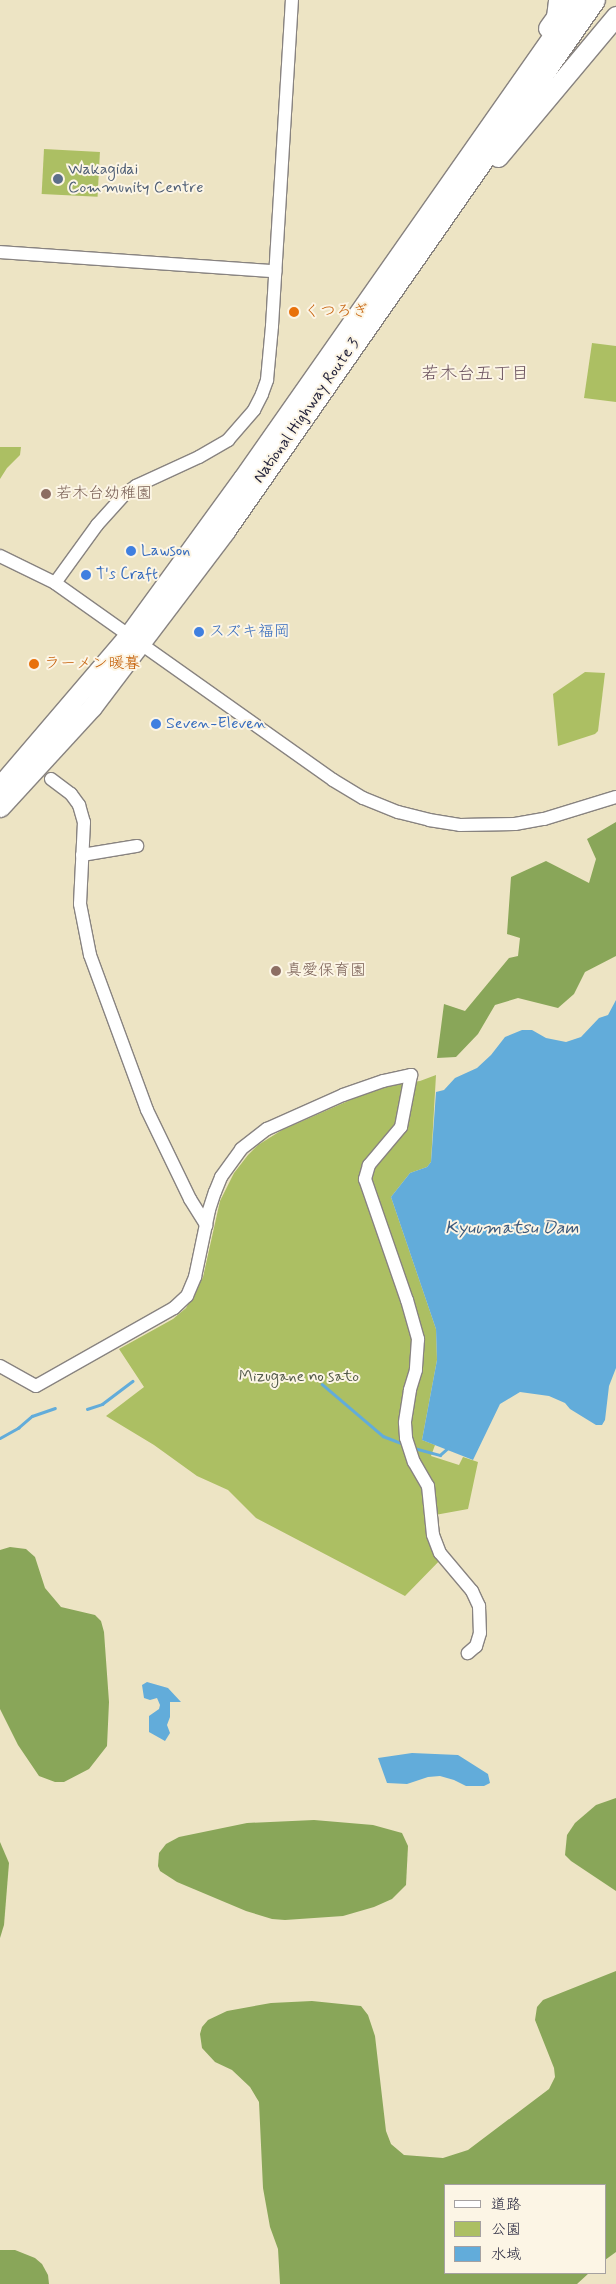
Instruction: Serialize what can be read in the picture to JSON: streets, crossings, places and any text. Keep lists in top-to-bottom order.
{
  "streets": {
    "highway": ["National Highway Route 3"]
  },
  "districts": ["若木台五丁目"],
  "water": ["Kyuumatsu Dam"],
  "parks": ["Mizugane no sato"],
  "places": [
    "Wakagidai Community Centre",
    "くつろぎ",
    "若木台幼稚園",
    "Lawson",
    "T's Craft",
    "スズキ福岡",
    "ラーメン暖暮",
    "Seven-Eleven",
    "真愛保育園"
  ],
  "legend": ["道路", "公園", "水域"]
}
